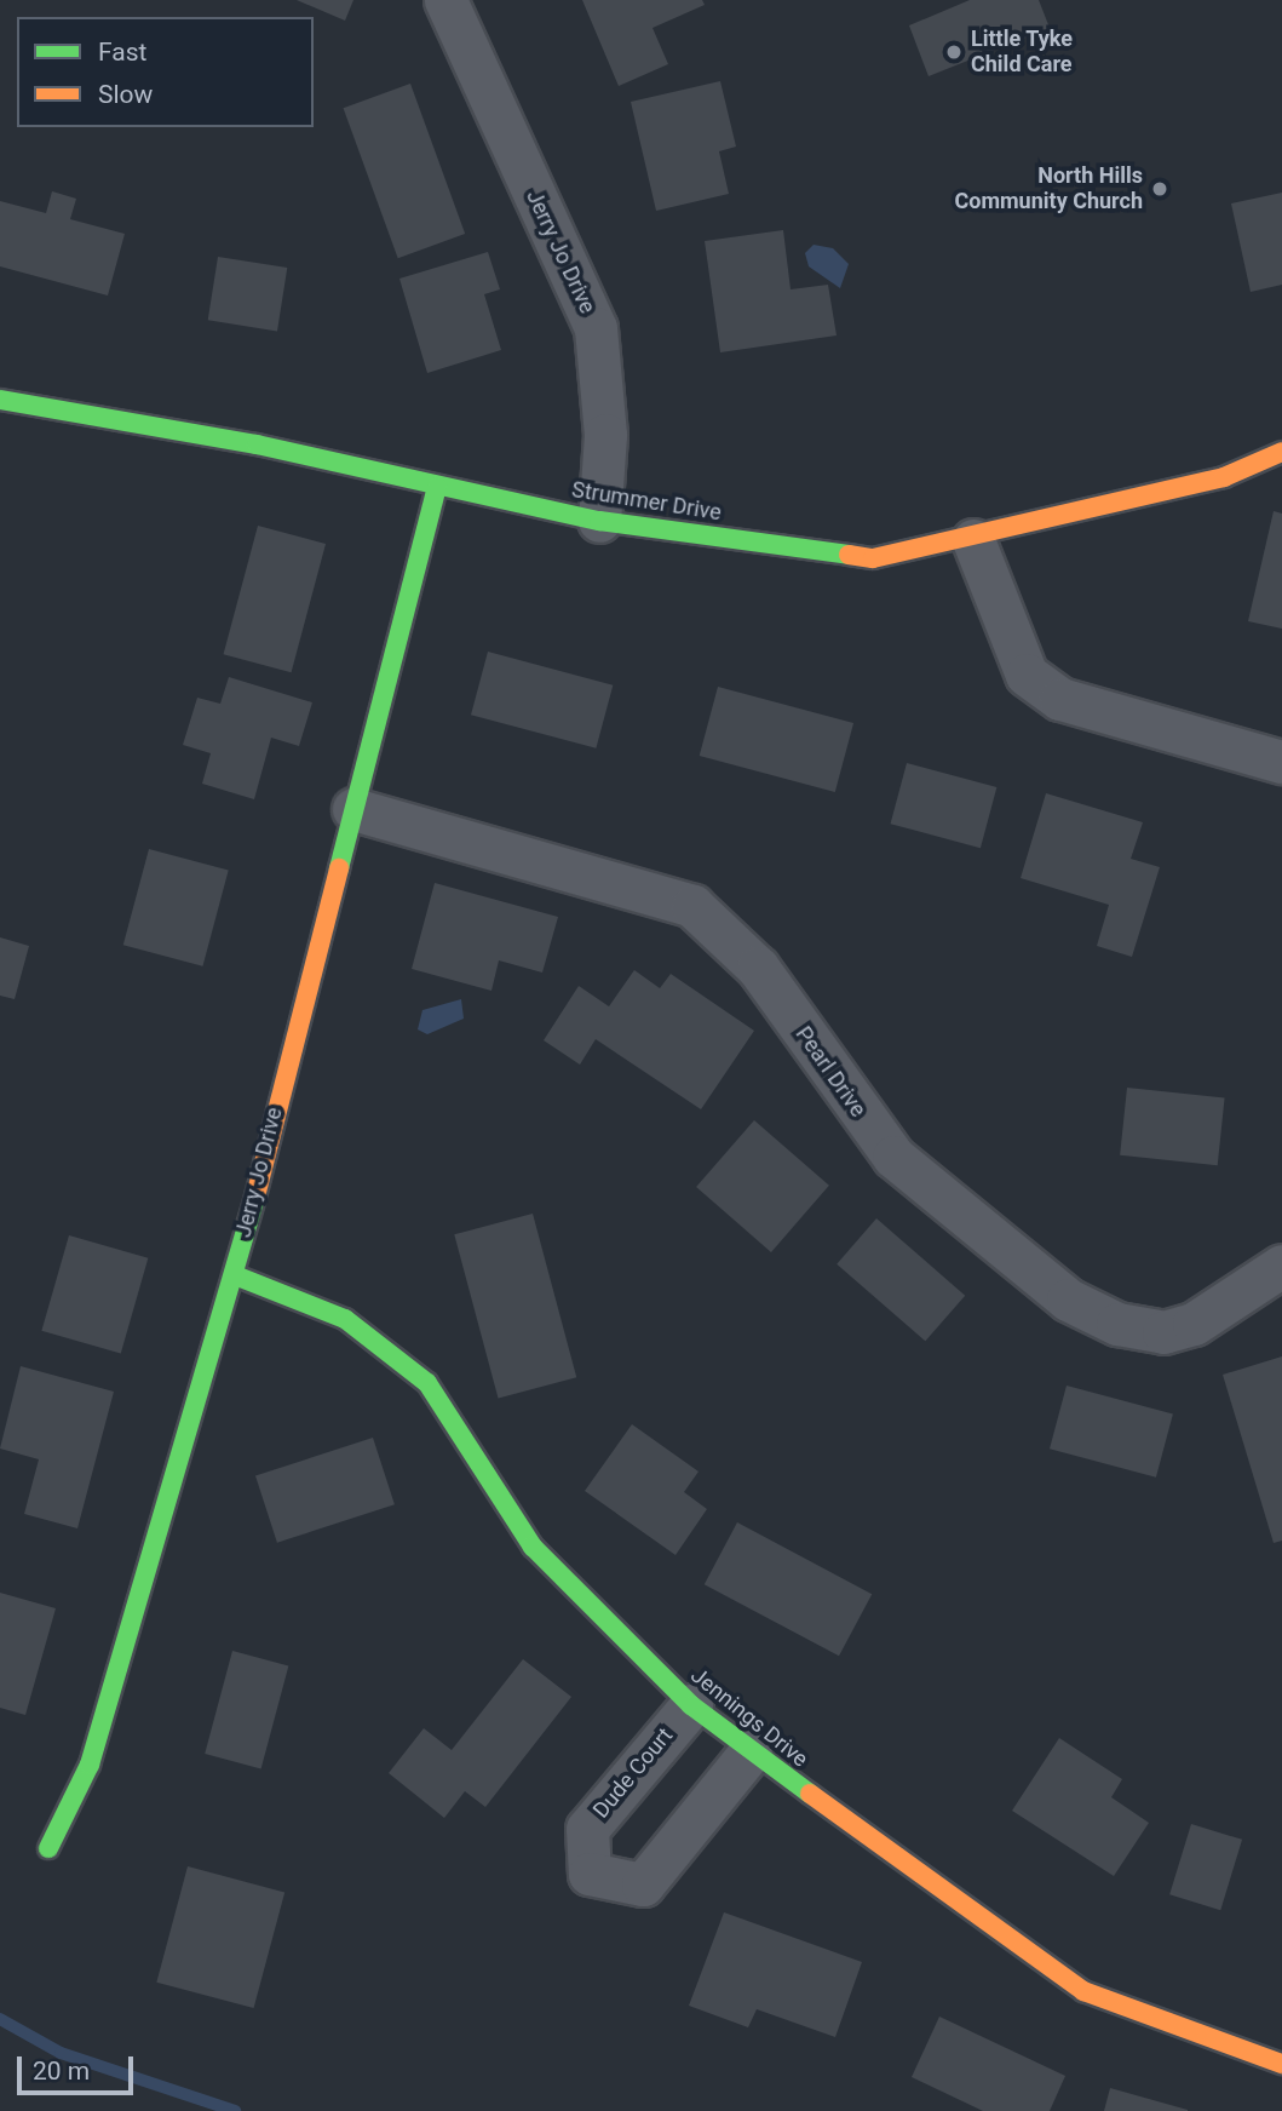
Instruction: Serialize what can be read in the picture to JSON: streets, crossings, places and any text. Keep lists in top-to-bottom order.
{
  "streets": {
    "street": [
      "Jerry Jo Drive",
      "Strummer Drive",
      "Pearl Drive",
      "Jennings Drive",
      "Dude Court"
    ]
  },
  "crossings": [
    ["Jerry Jo Drive", "Strummer Drive"],
    ["Jerry Jo Drive", "Pearl Drive"],
    ["Jerry Jo Drive", "Jennings Drive"],
    ["Jennings Drive", "Dude Court"]
  ],
  "places": ["Little Tyke Child Care", "North Hills Community Church"],
  "legend": ["Fast", "Slow"],
  "scale_bar": "20 m"
}
